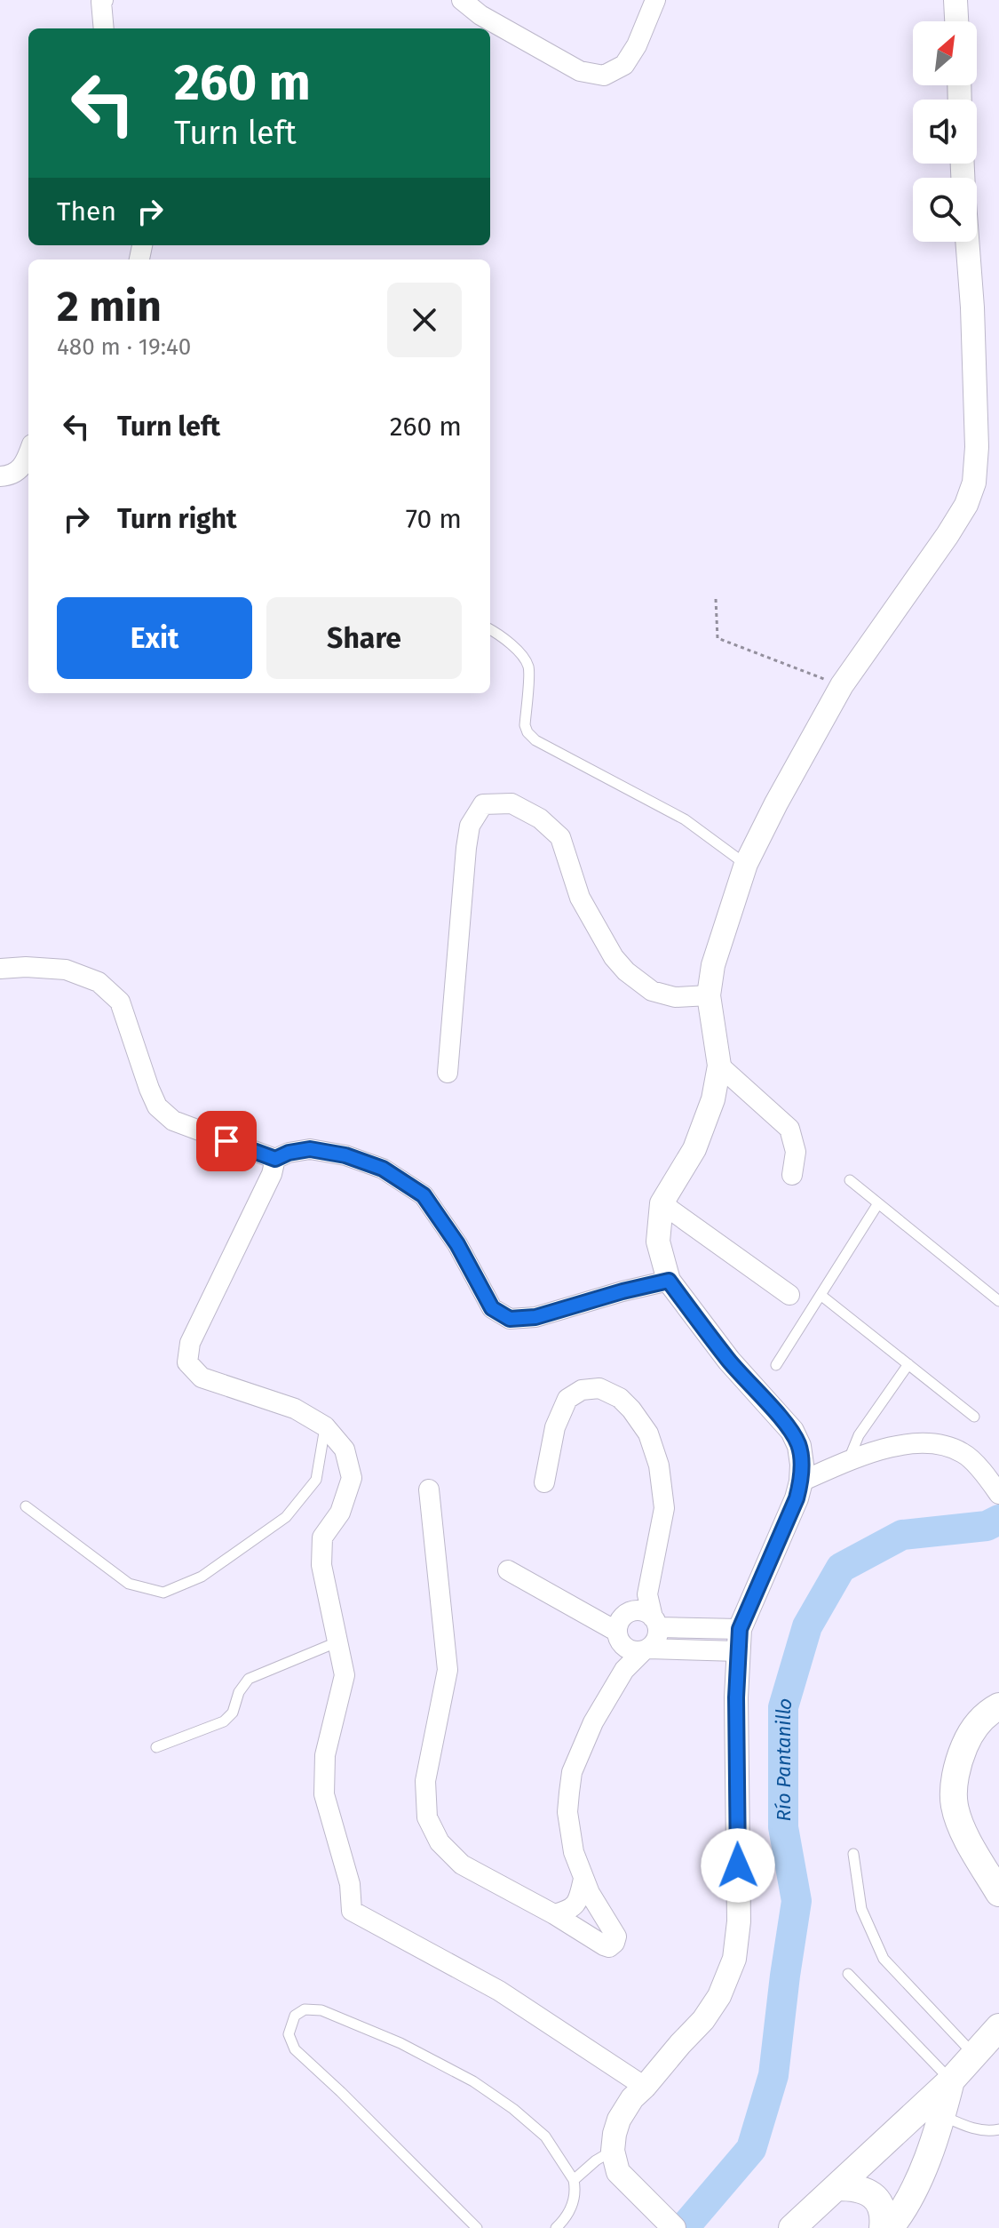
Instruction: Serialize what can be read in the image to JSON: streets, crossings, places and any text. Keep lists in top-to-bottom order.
{
  "water": ["Río Pantanillo"],
  "north": "top right",
  "page": {
    "turn": ["260 m", "Turn left"],
    "then": "Then",
    "heading": ["2 min", "480 m · 19:40"],
    "list": [
      {
        "name": "Turn left",
        "value": "260 m"
      },
      {
        "name": "Turn right",
        "value": "70 m"
      }
    ],
    "buttons": ["Exit", "Share"]
  }
}
